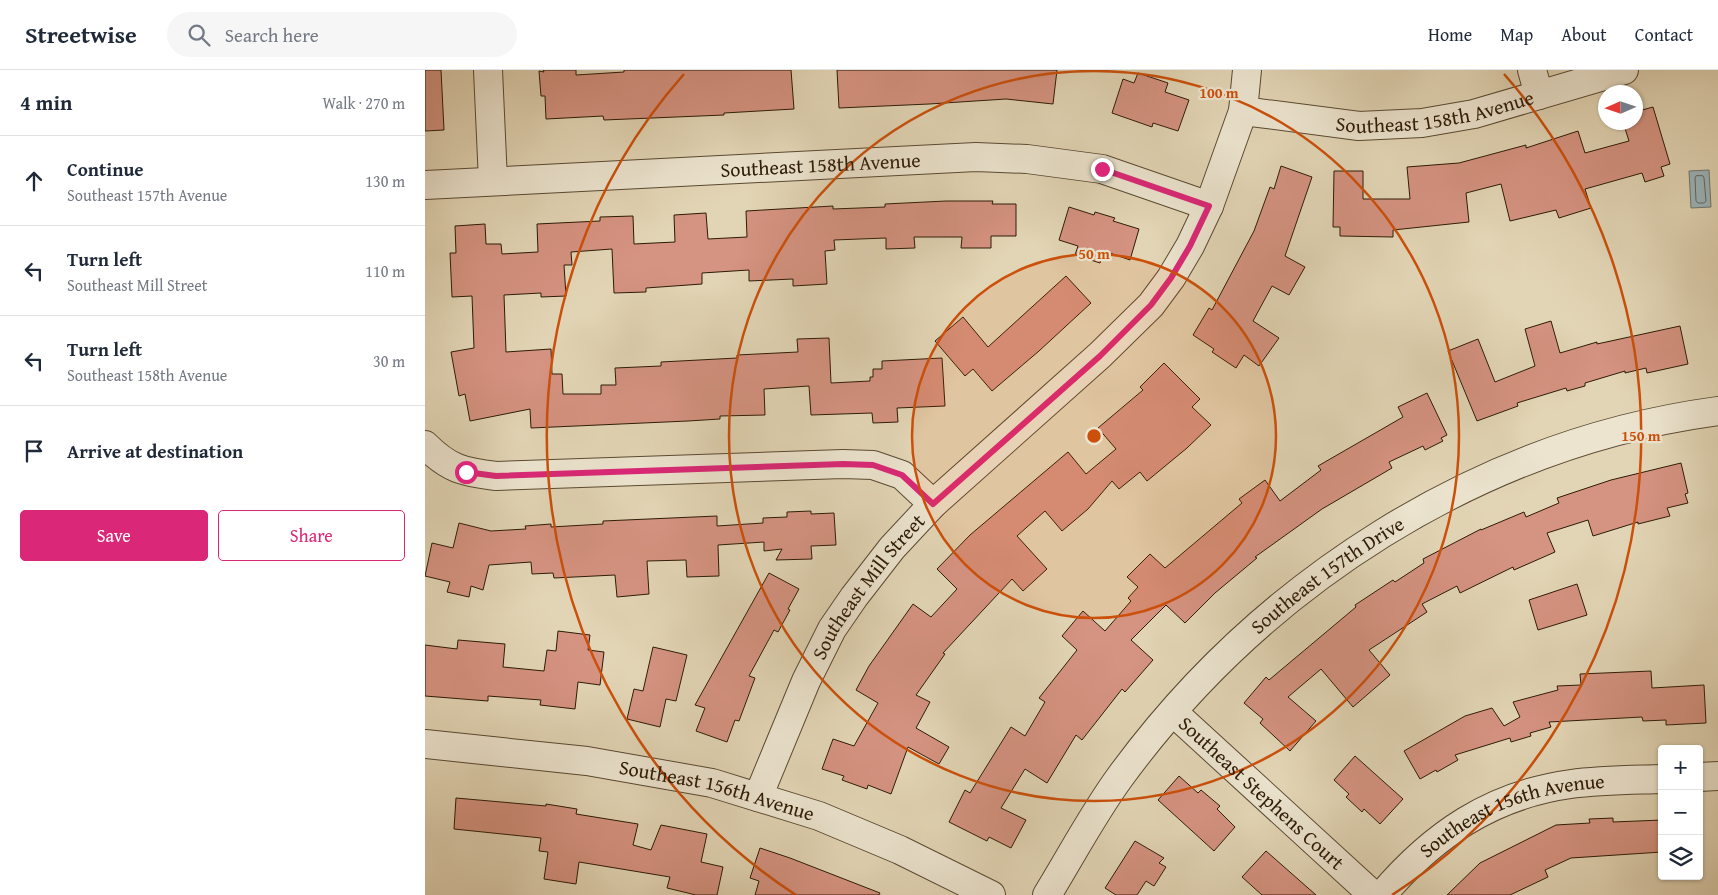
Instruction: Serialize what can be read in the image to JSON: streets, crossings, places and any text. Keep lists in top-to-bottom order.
{
  "streets": {
    "street": [
      "Southeast 158th Avenue",
      "Southeast 157th Drive",
      "Southeast Mill Street",
      "Southeast 156th Avenue",
      "Southeast Stephens Court"
    ]
  },
  "crossings": [
    ["Southeast 158th Avenue", "Southeast Mill Street"],
    ["Southeast 157th Drive", "Southeast Stephens Court"],
    ["Southeast Mill Street", "Southeast 156th Avenue"]
  ],
  "north": "left",
  "page": {
    "header": "Streetwise",
    "search": "Search here",
    "nav": [
      "Home",
      "Map",
      "About",
      "Contact"
    ],
    "heading": ["4 min", "Walk · 270 m"],
    "list": [
      ["Continue", "Southeast 157th Avenue", "130 m"],
      ["Turn left", "Southeast Mill Street", "110 m"],
      ["Turn left", "Southeast 158th Avenue", "30 m"],
      "Arrive at destination"
    ],
    "buttons": ["Save", "Share"],
    "map_buttons": ["+", "−"]
  },
  "rings": ["100 m", "50 m", "150 m"]
}
